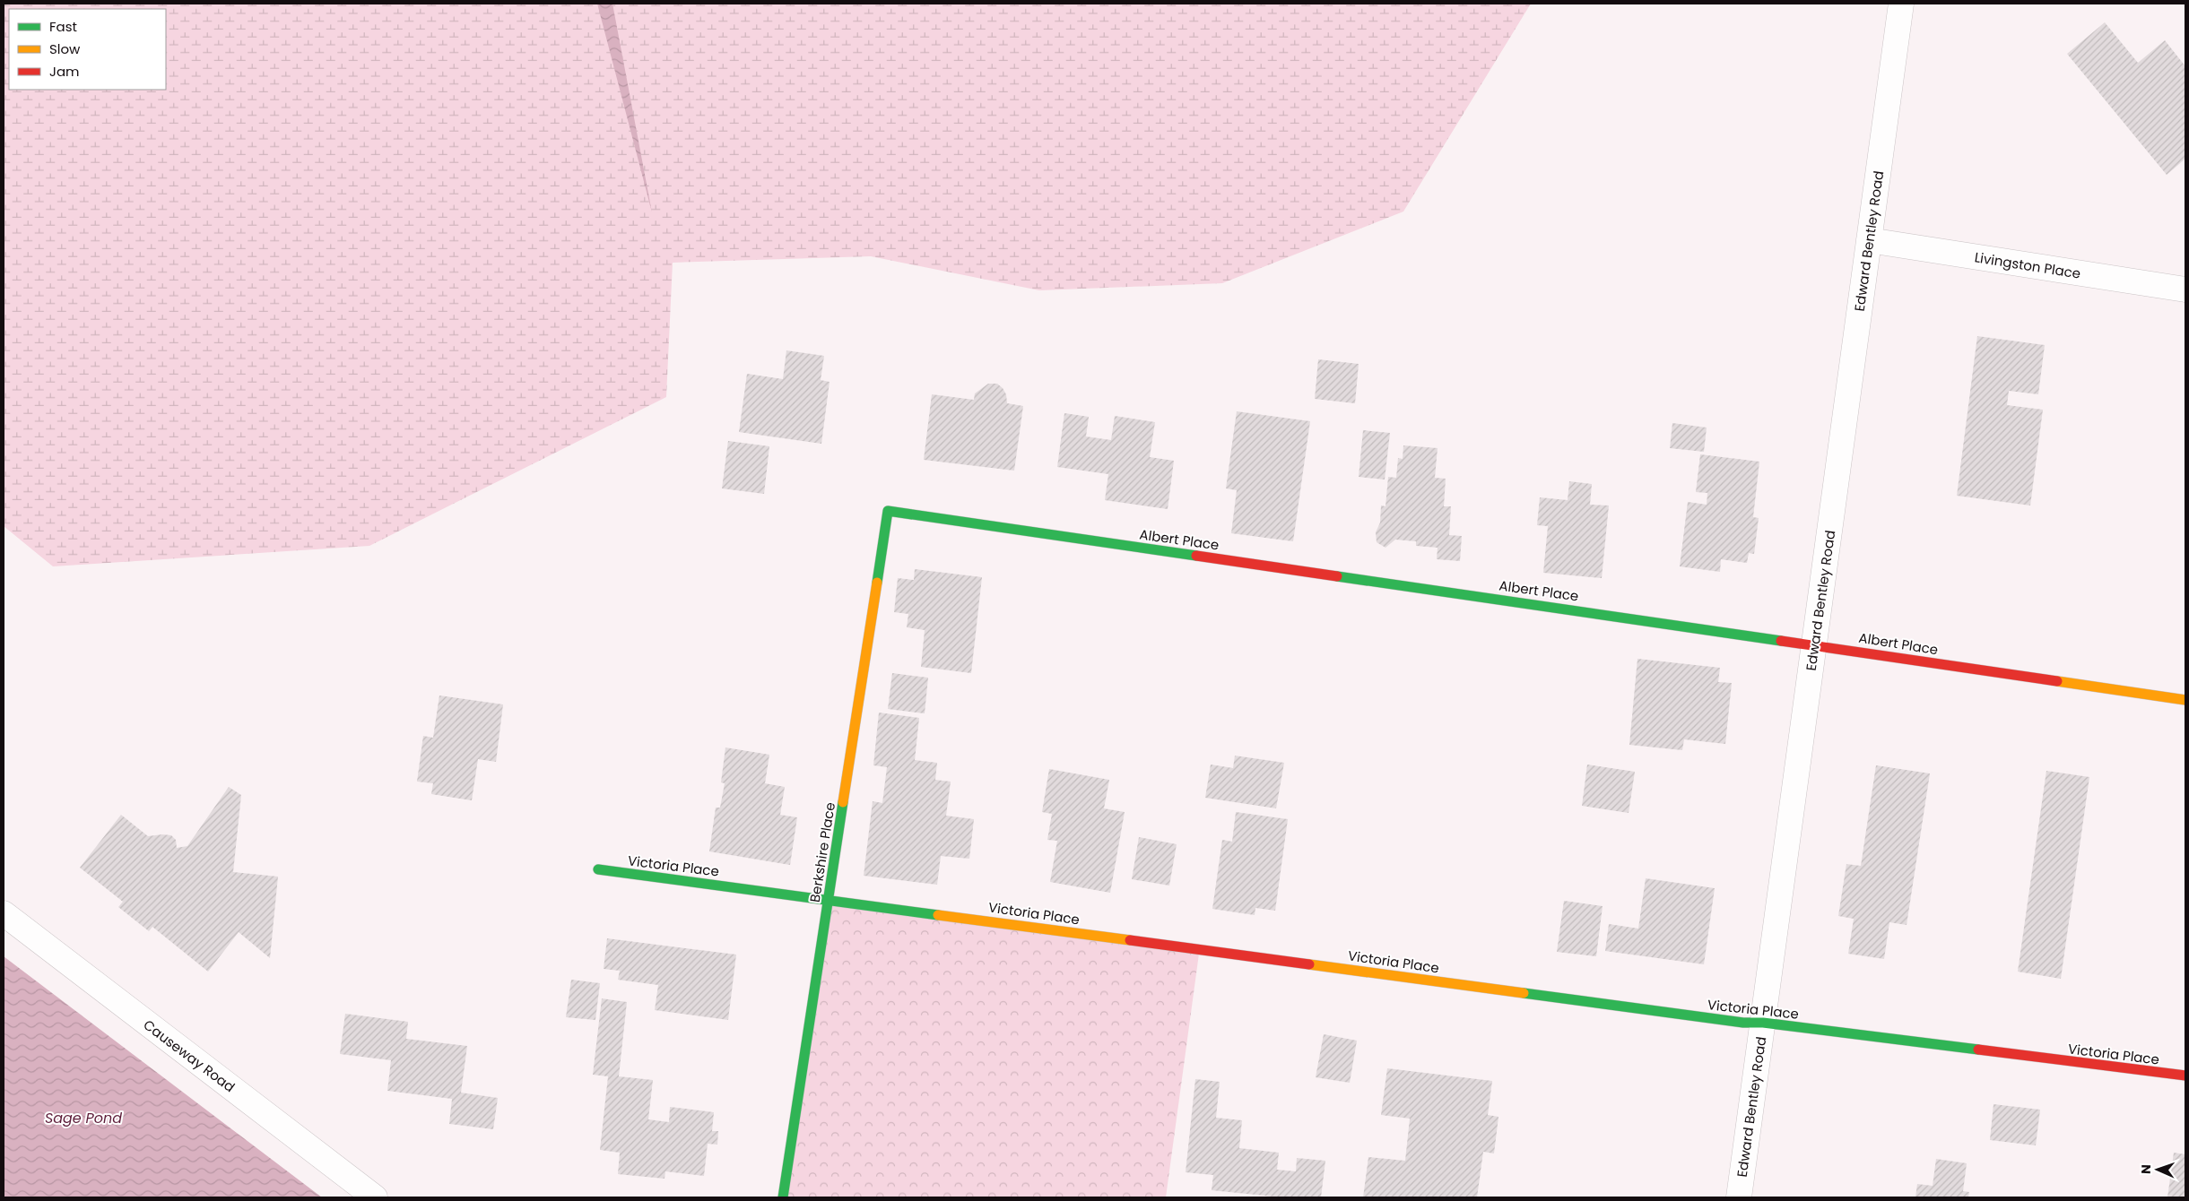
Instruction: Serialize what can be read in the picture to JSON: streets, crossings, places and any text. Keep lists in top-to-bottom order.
{
  "streets": {
    "street": [
      "Edward Bentley Road",
      "Livingston Place",
      "Albert Place",
      "Berkshire Place",
      "Victoria Place",
      "Causeway Road"
    ]
  },
  "crossings": [
    ["Edward Bentley Road", "Livingston Place"],
    ["Edward Bentley Road", "Albert Place"],
    ["Edward Bentley Road", "Victoria Place"],
    ["Albert Place", "Berkshire Place"],
    ["Berkshire Place", "Victoria Place"]
  ],
  "water": ["Sage Pond"],
  "legend": ["Fast", "Slow", "Jam"],
  "north": "left"
}
